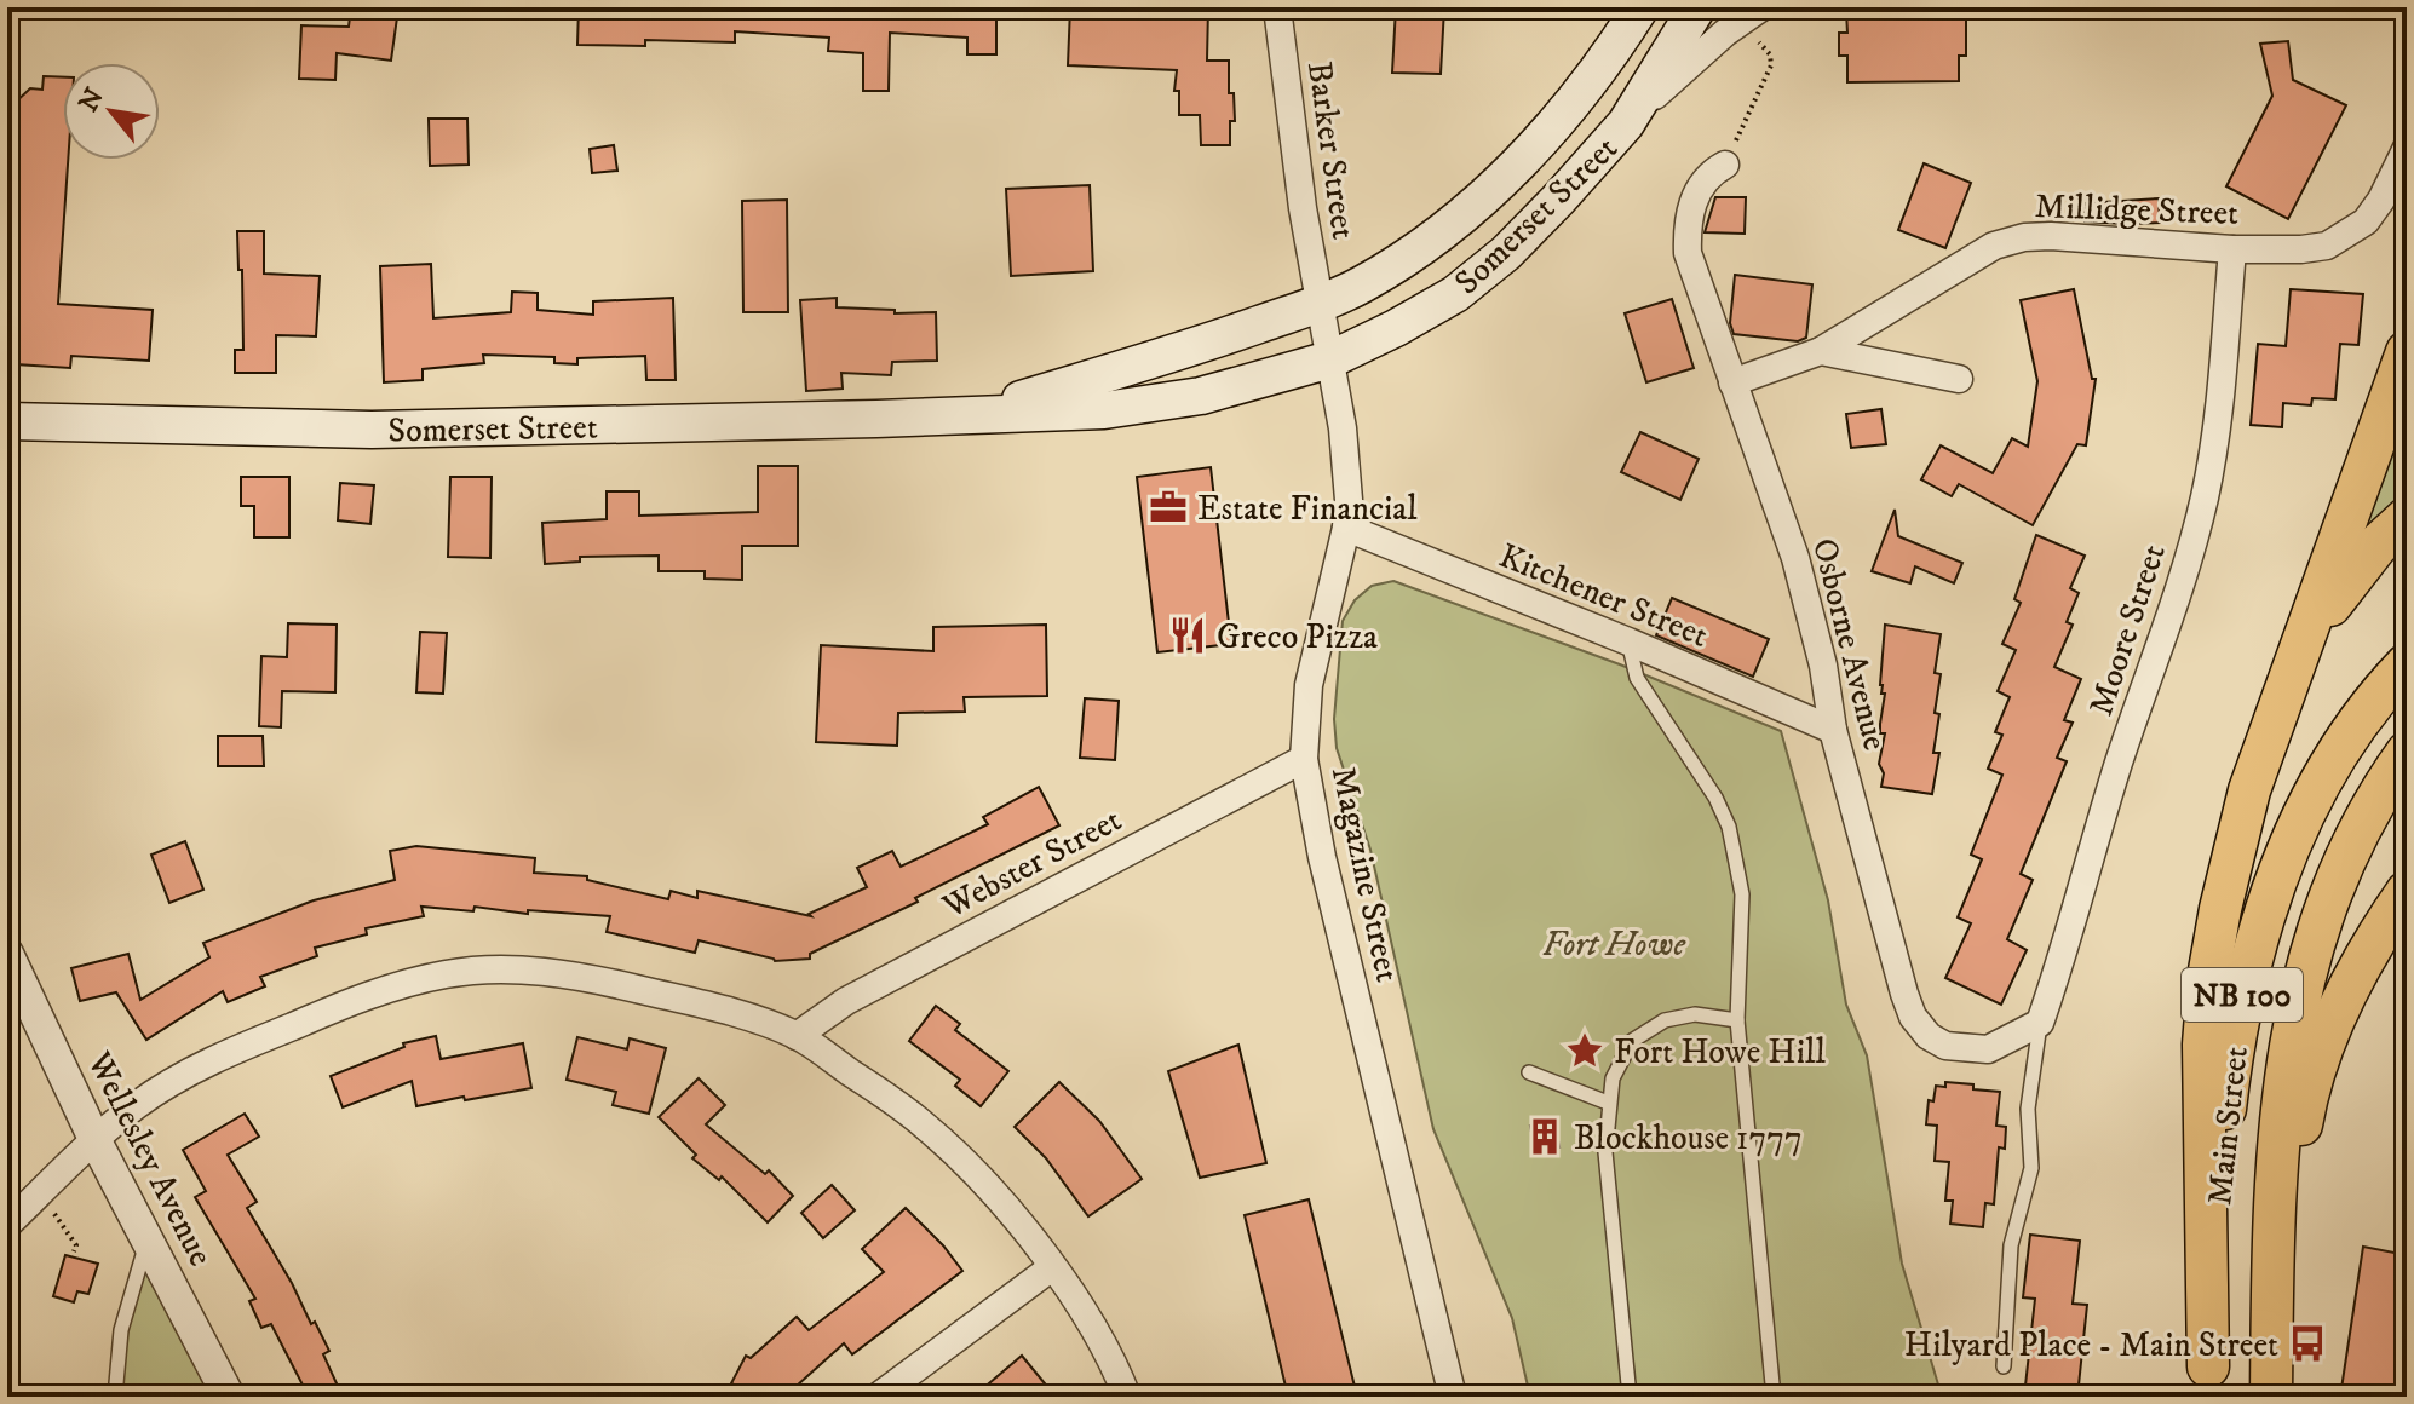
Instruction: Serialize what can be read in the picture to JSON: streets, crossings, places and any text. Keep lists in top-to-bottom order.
{
  "streets": {
    "main road": ["Somerset Street", "NB 100", "Main Street"],
    "street": [
      "Barker Street",
      "Millidge Street",
      "Kitchener Street",
      "Moore Street",
      "Osborne Avenue",
      "Webster Street",
      "Magazine Street",
      "Wellesley Avenue"
    ]
  },
  "crossings": [
    ["Barker Street", "Somerset Street"],
    ["Barker Street", "Magazine Street"],
    ["Millidge Street", "Moore Street"],
    ["Millidge Street", "Osborne Avenue"],
    ["Somerset Street", "Magazine Street"],
    ["Kitchener Street", "Osborne Avenue"],
    ["Kitchener Street", "Magazine Street"],
    ["Moore Street", "Osborne Avenue"],
    ["Webster Street", "Magazine Street"]
  ],
  "parks": ["Fort Howe"],
  "places": {
    "office": ["Estate Financial"],
    "restaurant": ["Greco Pizza"],
    "place": ["Fort Howe Hill"],
    "building": ["Blockhouse 1777"],
    "bus stop": ["Hilyard Place - Main Street"]
  },
  "north": "top left"
}
